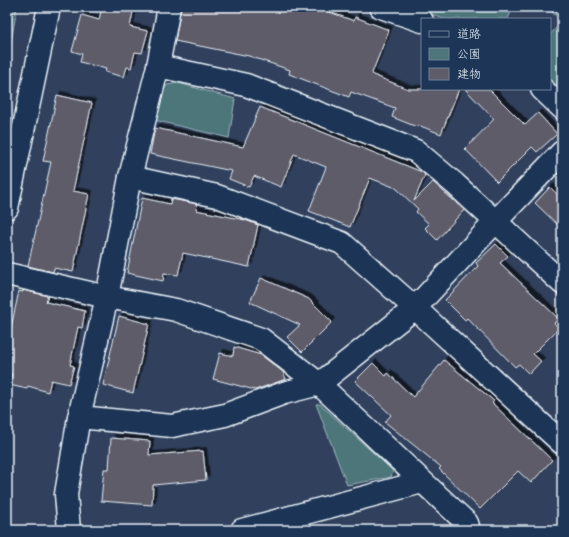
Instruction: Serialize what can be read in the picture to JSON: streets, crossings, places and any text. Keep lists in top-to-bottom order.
{
  "legend": ["道路", "公園", "建物"]
}
